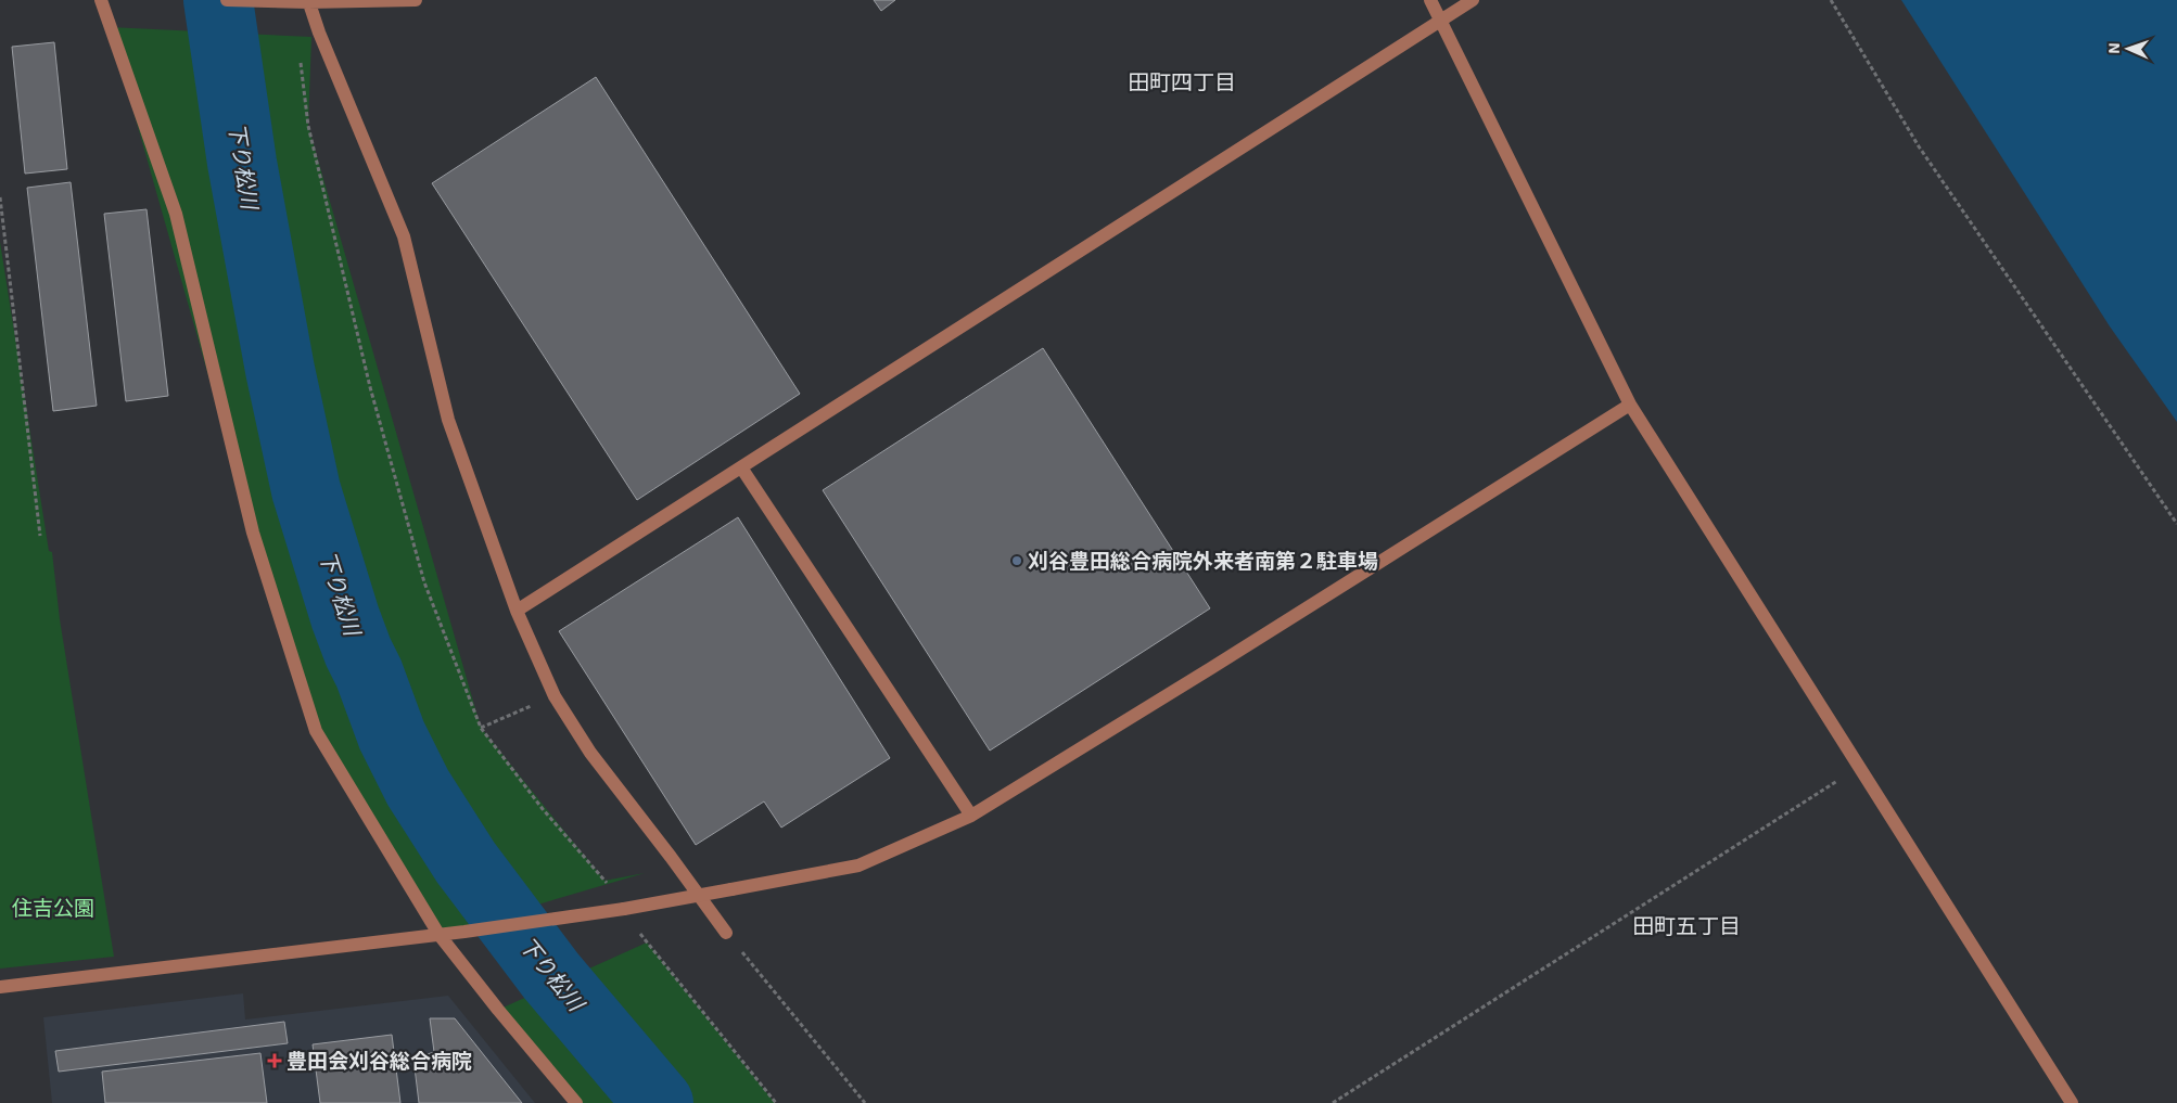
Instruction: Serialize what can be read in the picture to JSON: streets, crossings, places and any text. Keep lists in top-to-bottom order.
{
  "districts": ["田町四丁目", "田町五丁目"],
  "water": ["下り松川"],
  "parks": ["住吉公園"],
  "places": {
    "other": ["刈谷豊田総合病院外来者南第２駐車場"],
    "health": ["豊田会刈谷総合病院"]
  },
  "north": "left"
}
